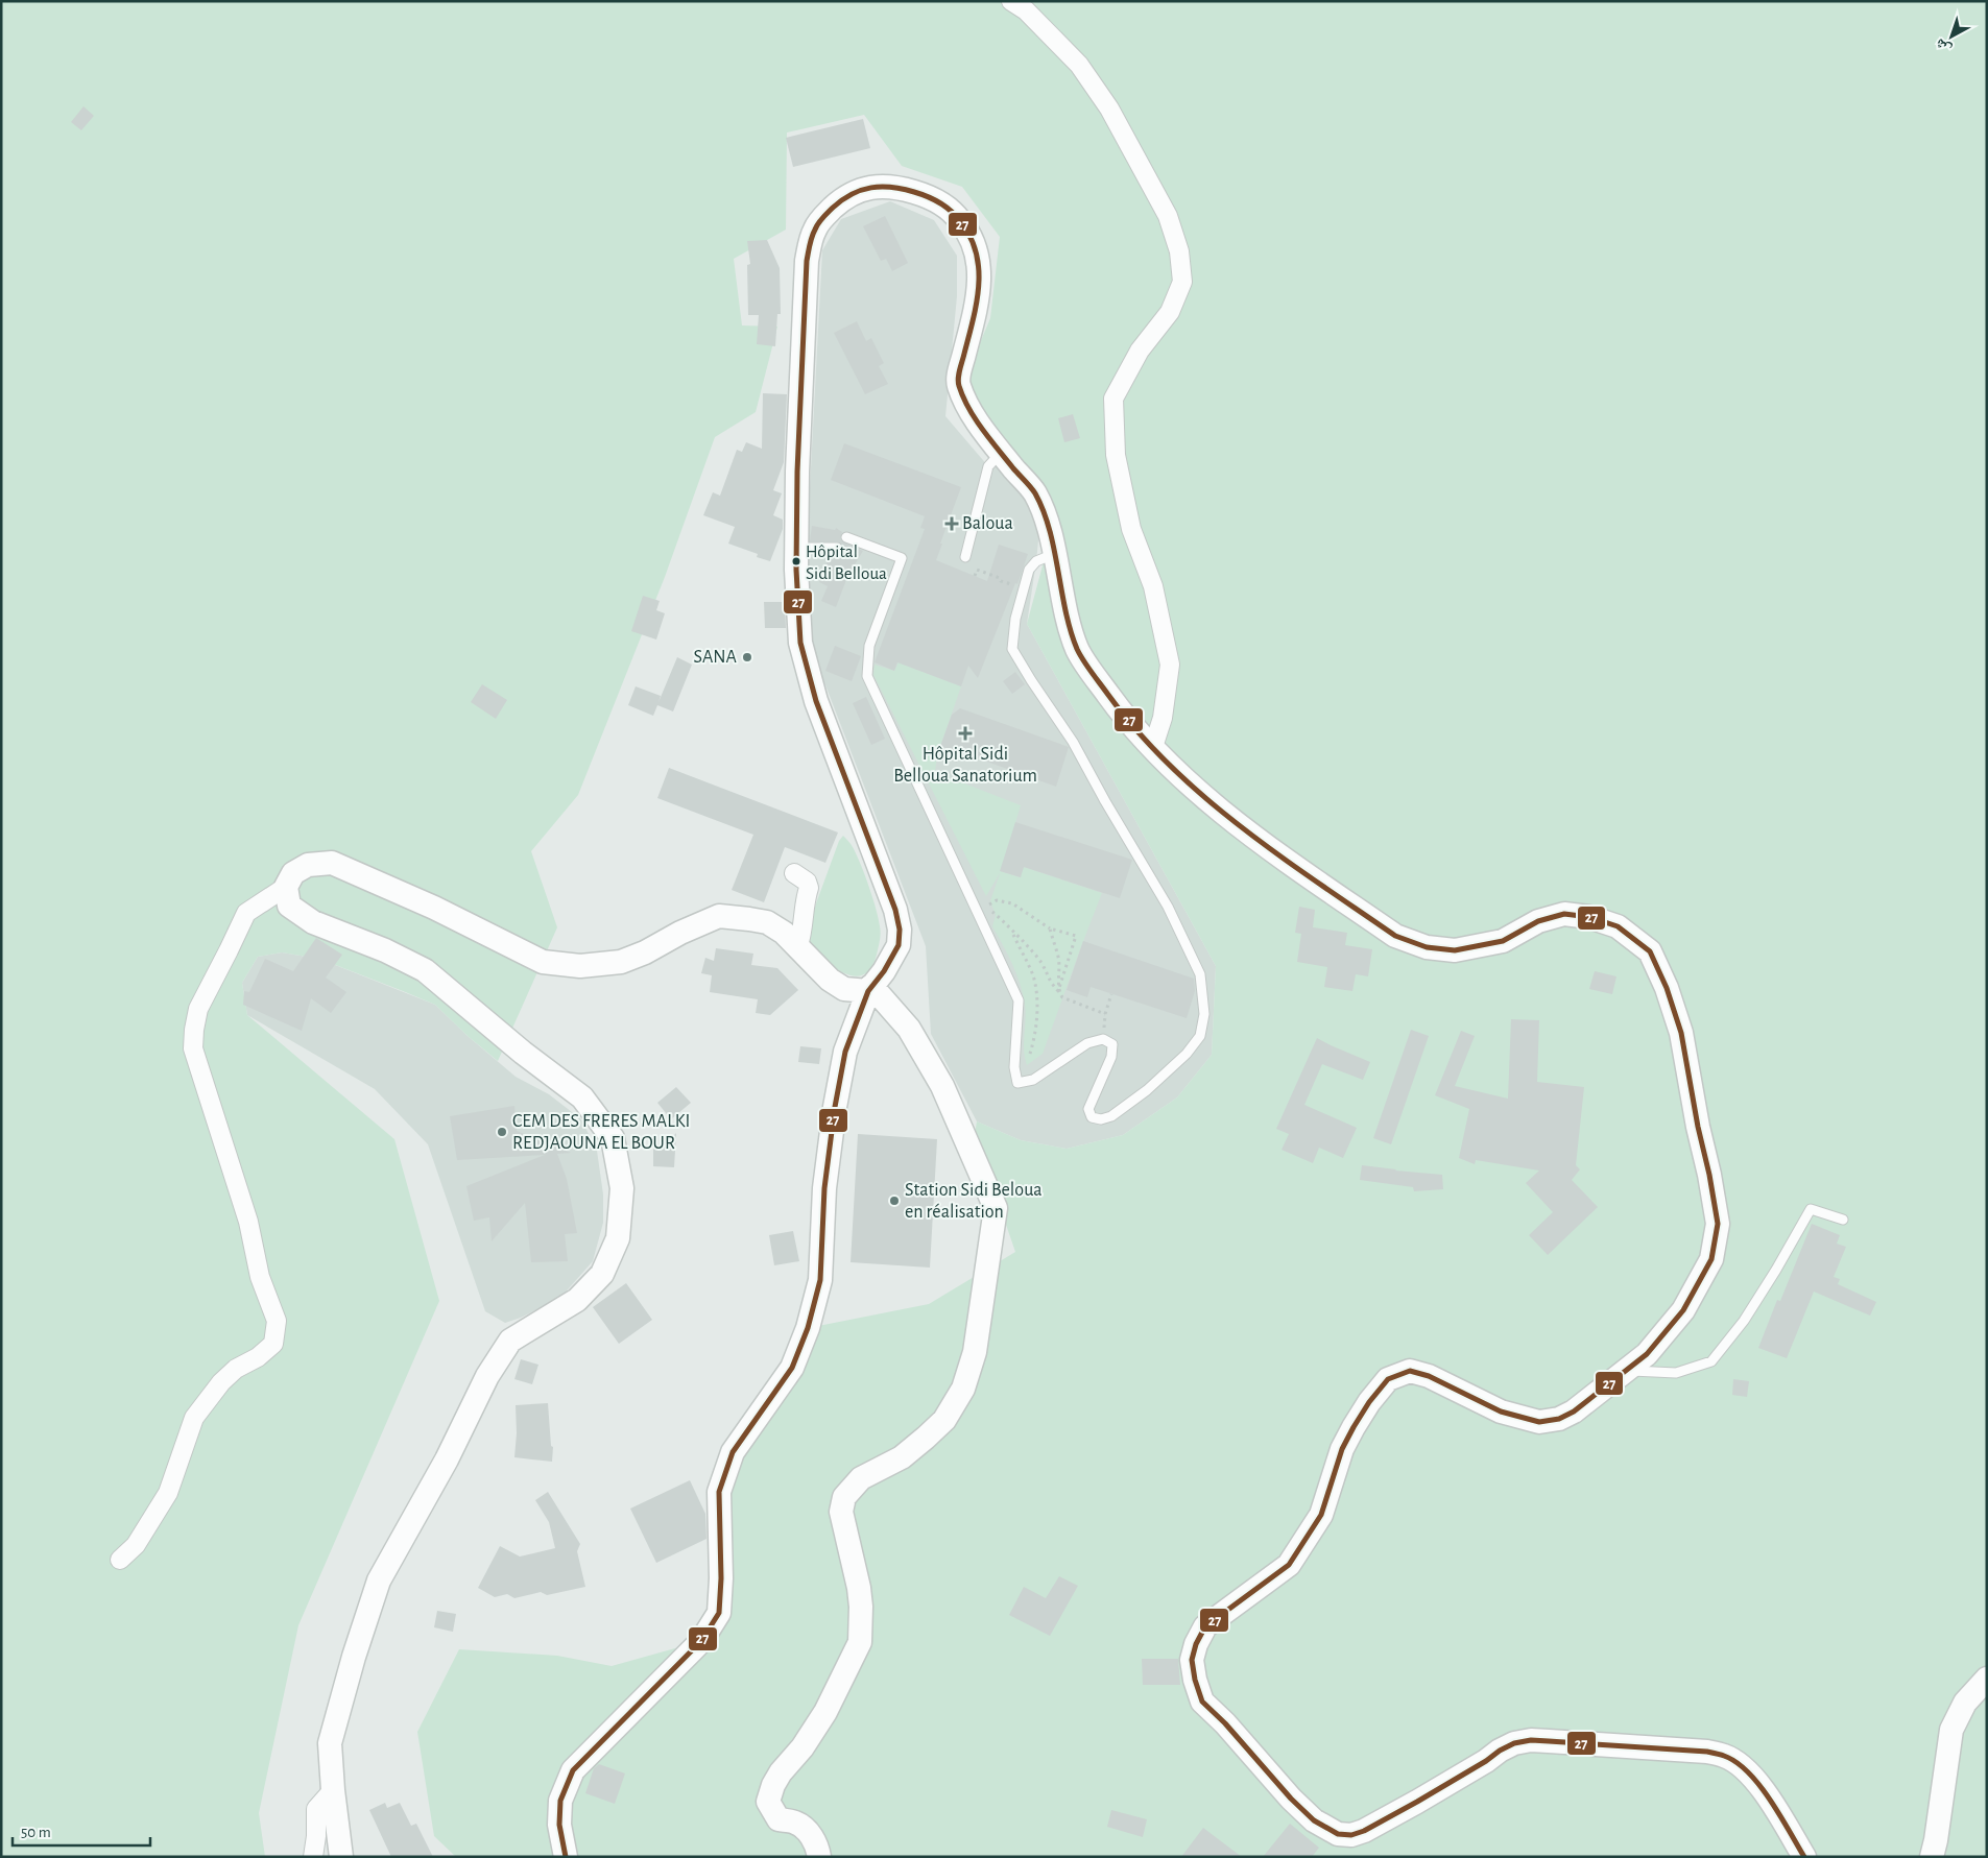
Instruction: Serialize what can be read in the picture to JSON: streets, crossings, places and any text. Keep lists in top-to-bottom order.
{
  "places": {
    "health": ["Baloua", "Hôpital Sidi Belloua Sanatorium"],
    "other": [
      "Hôpital Sidi Belloua",
      "SANA",
      "CEM DES FRERES MALKI REDJAOUNA EL BOUR",
      "Station Sidi Beloua en réalisation"
    ]
  },
  "lines": ["transit line 27"],
  "scale_bar": "50 m",
  "north": "bottom left"
}
